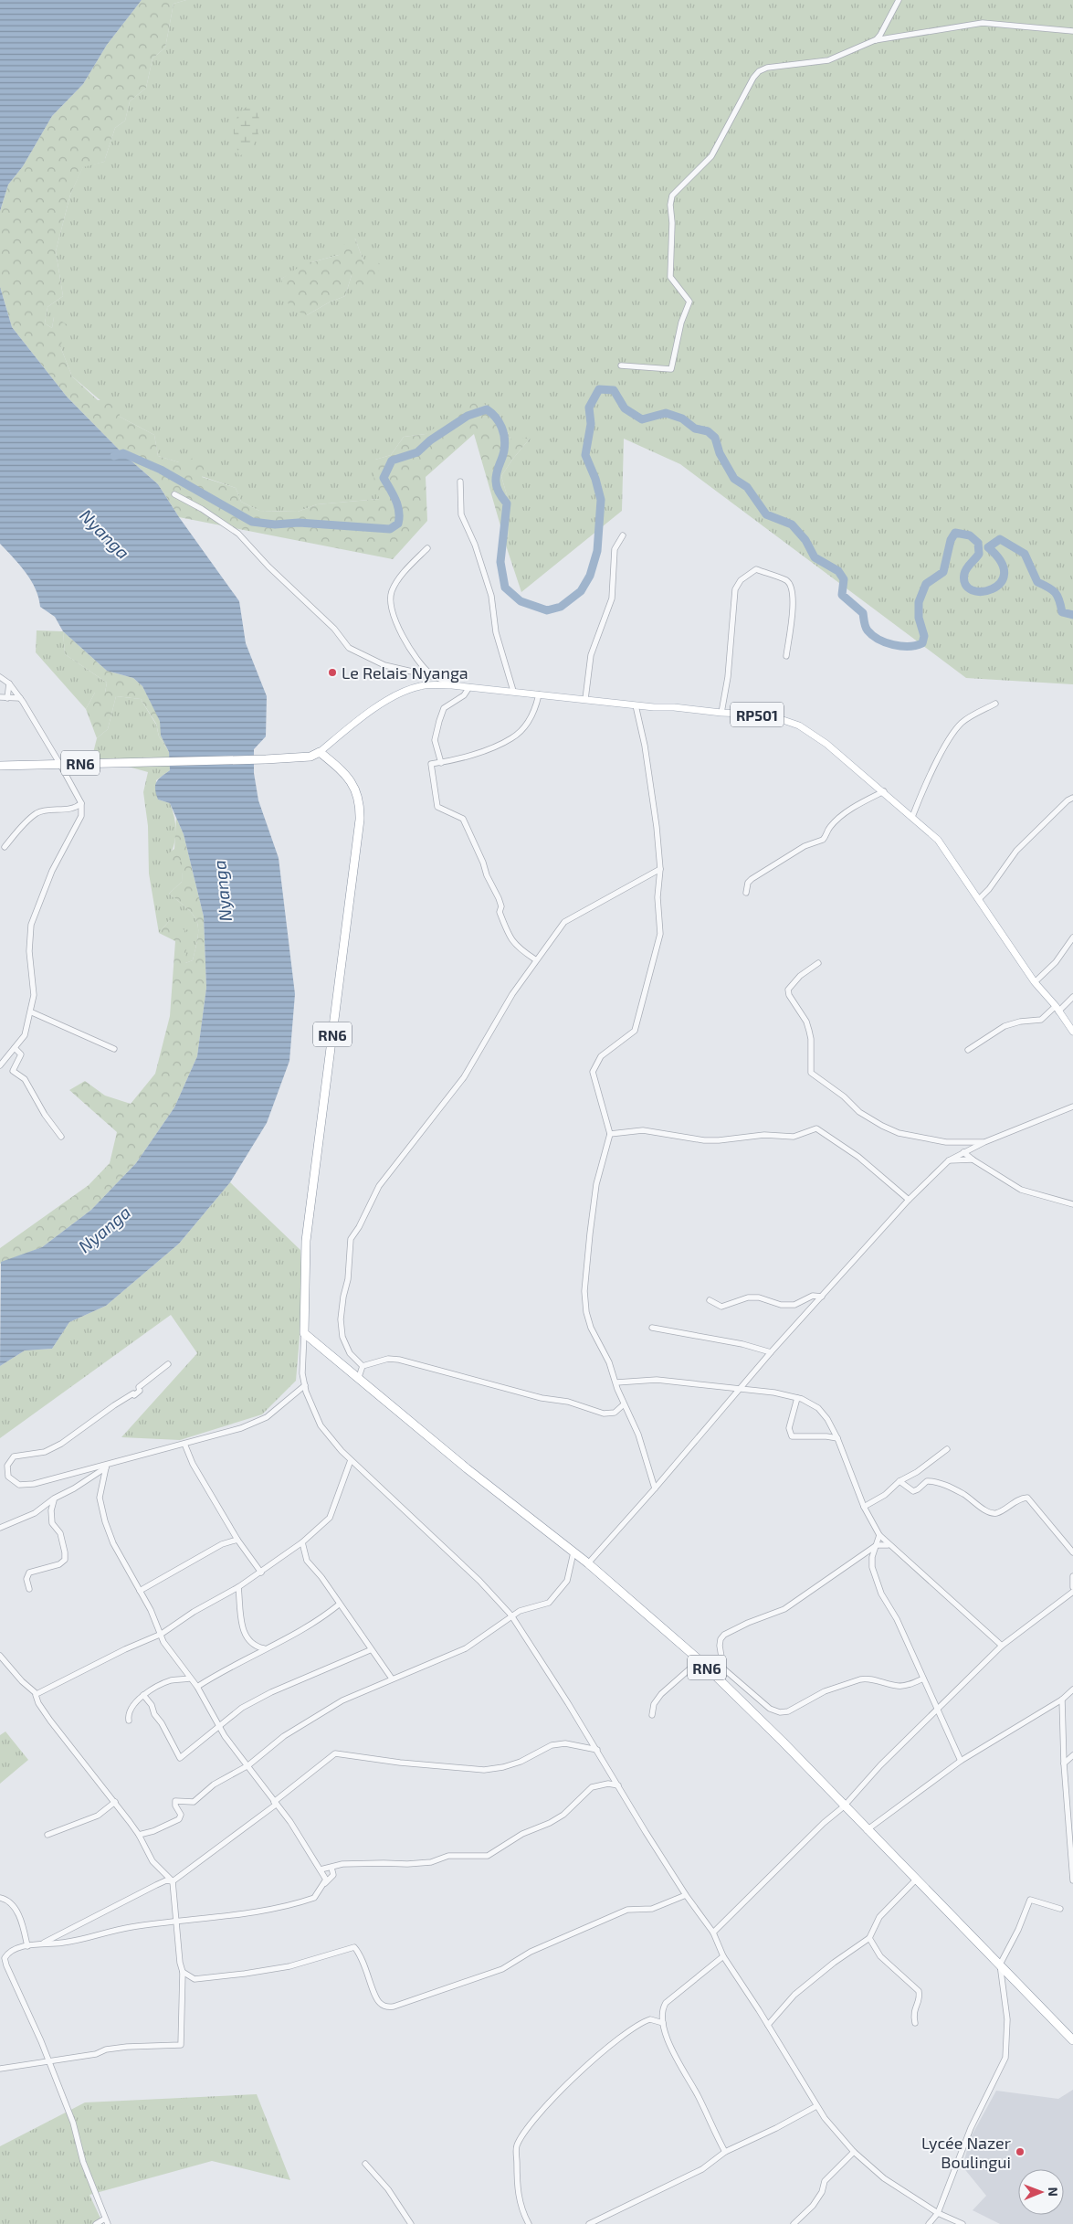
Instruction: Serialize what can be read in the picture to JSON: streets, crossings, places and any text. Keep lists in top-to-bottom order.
{
  "streets": {
    "highway": ["RN6"],
    "main road": ["RP501"]
  },
  "crossings": [
    ["RP501", "RN6"]
  ],
  "water": ["Nyanga"],
  "places": ["Le Relais Nyanga", "Lycée Nazer Boulingui"],
  "north": "right"
}
